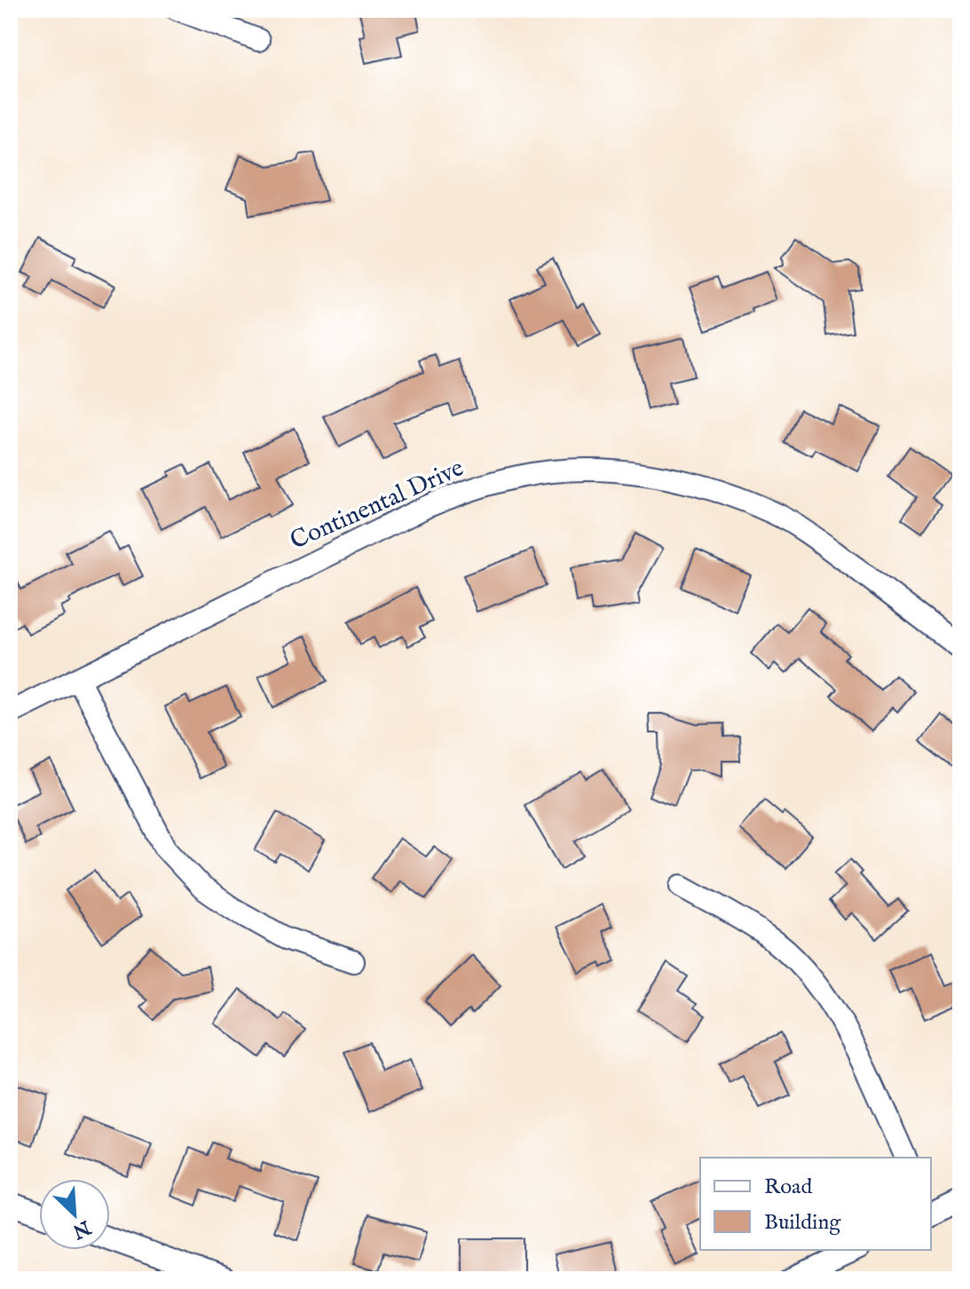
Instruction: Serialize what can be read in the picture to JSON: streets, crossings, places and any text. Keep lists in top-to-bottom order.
{
  "streets": {
    "street": ["Continental Drive"]
  },
  "legend": ["Road", "Building"],
  "north": "bottom right"
}
